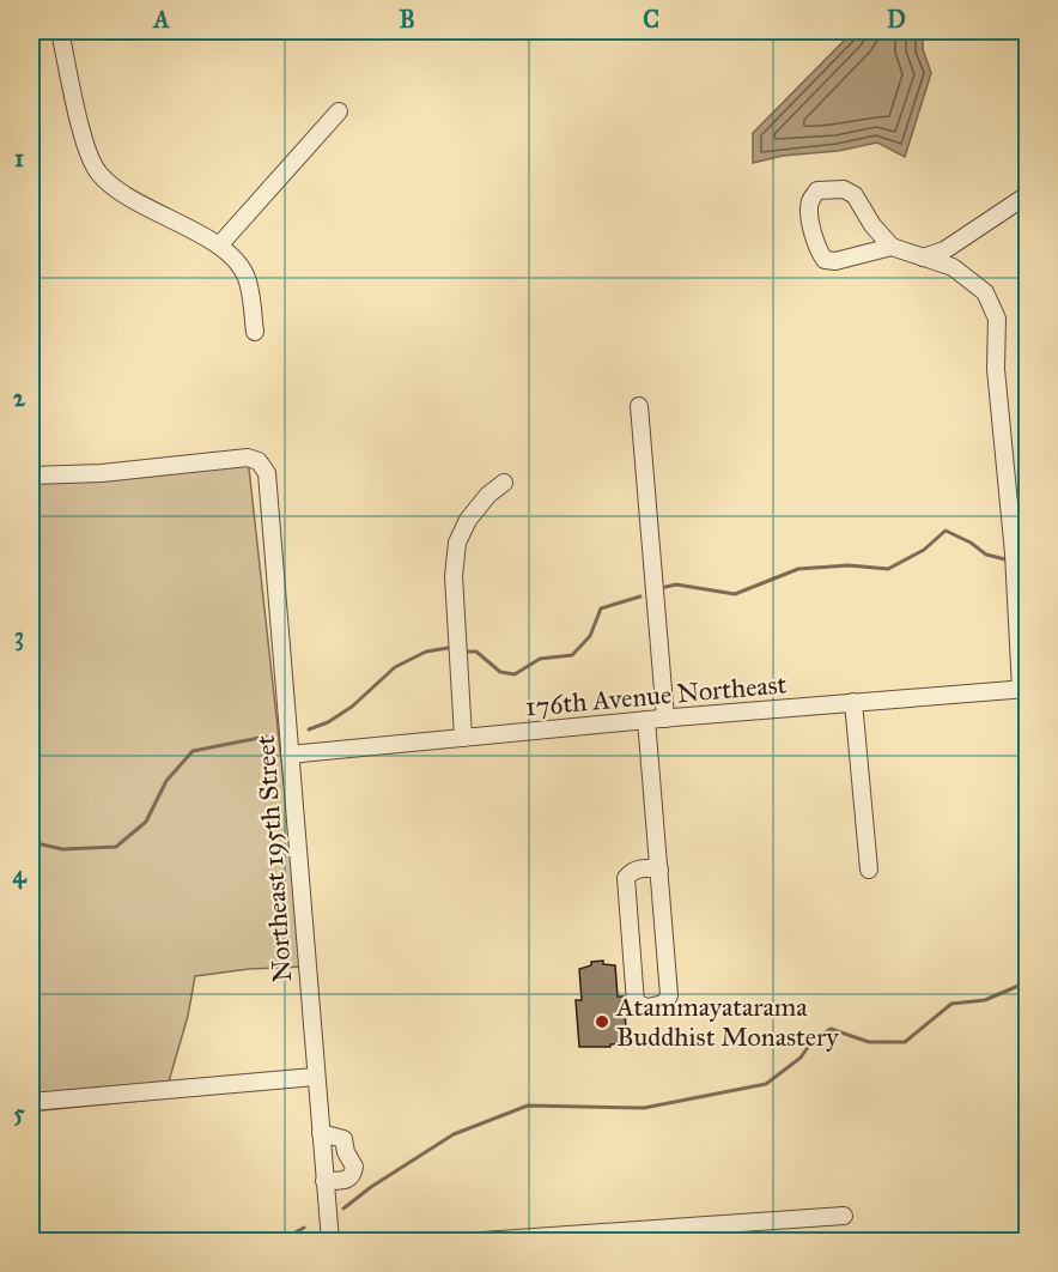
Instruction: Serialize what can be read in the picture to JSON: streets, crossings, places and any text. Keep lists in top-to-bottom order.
{
  "streets": {
    "street": ["176th Avenue Northeast", "Northeast 195th Street"]
  },
  "crossings": [
    ["176th Avenue Northeast", "Northeast 195th Street"]
  ],
  "places": ["Atammayatarama Buddhist Monastery"],
  "grid": {
    "columns": [
      "A",
      "B",
      "C",
      "D"
    ],
    "rows": [
      "1",
      "2",
      "3",
      "4",
      "5"
    ]
  }
}
